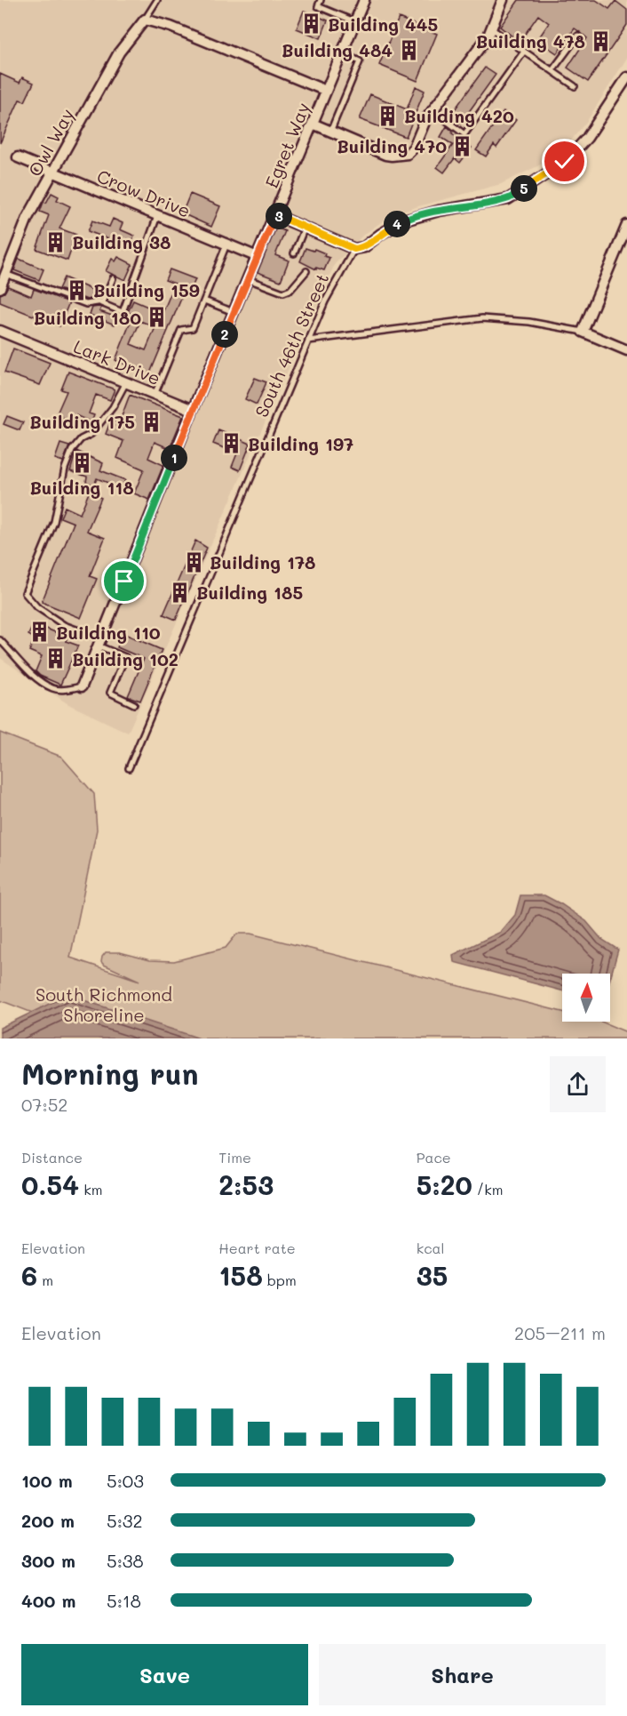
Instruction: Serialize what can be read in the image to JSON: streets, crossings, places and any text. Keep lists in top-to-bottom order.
{
  "streets": {
    "street": [
      "Owl Way",
      "Egret Way",
      "Crow Drive",
      "Lark Drive"
    ],
    "lane": ["South 46th Street"]
  },
  "crossings": [
    ["Owl Way", "Crow Drive"],
    ["Egret Way", "Crow Drive"],
    ["Egret Way", "Lark Drive"]
  ],
  "parks": ["South Richmond Shoreline"],
  "places": {
    "building": [
      "Building 445",
      "Building 478",
      "Building 484",
      "Building 420",
      "Building 470",
      "Building 38",
      "Building 159",
      "Building 180",
      "Building 175",
      "Building 197",
      "Building 118",
      "Building 178",
      "Building 185",
      "Building 110",
      "Building 102"
    ]
  },
  "north": "top",
  "page": {
    "pins": [
      "5",
      "3",
      "4",
      "2",
      "1"
    ],
    "heading": ["Morning run", "07:52"],
    "stats": [
      ["Distance", "0.54 km"],
      ["Time", "2:53"],
      ["Pace", "5:20 /km"],
      ["Elevation", "6 m"],
      ["Heart rate", "158 bpm"],
      ["kcal", "35"]
    ],
    "chart": ["Elevation", "205–211 m"],
    "list": [
      {
        "name": "100 m",
        "note": "5:03"
      },
      {
        "name": "200 m",
        "note": "5:32"
      },
      {
        "name": "300 m",
        "note": "5:38"
      },
      {
        "name": "400 m",
        "note": "5:18"
      }
    ],
    "buttons": ["Save", "Share"]
  }
}
